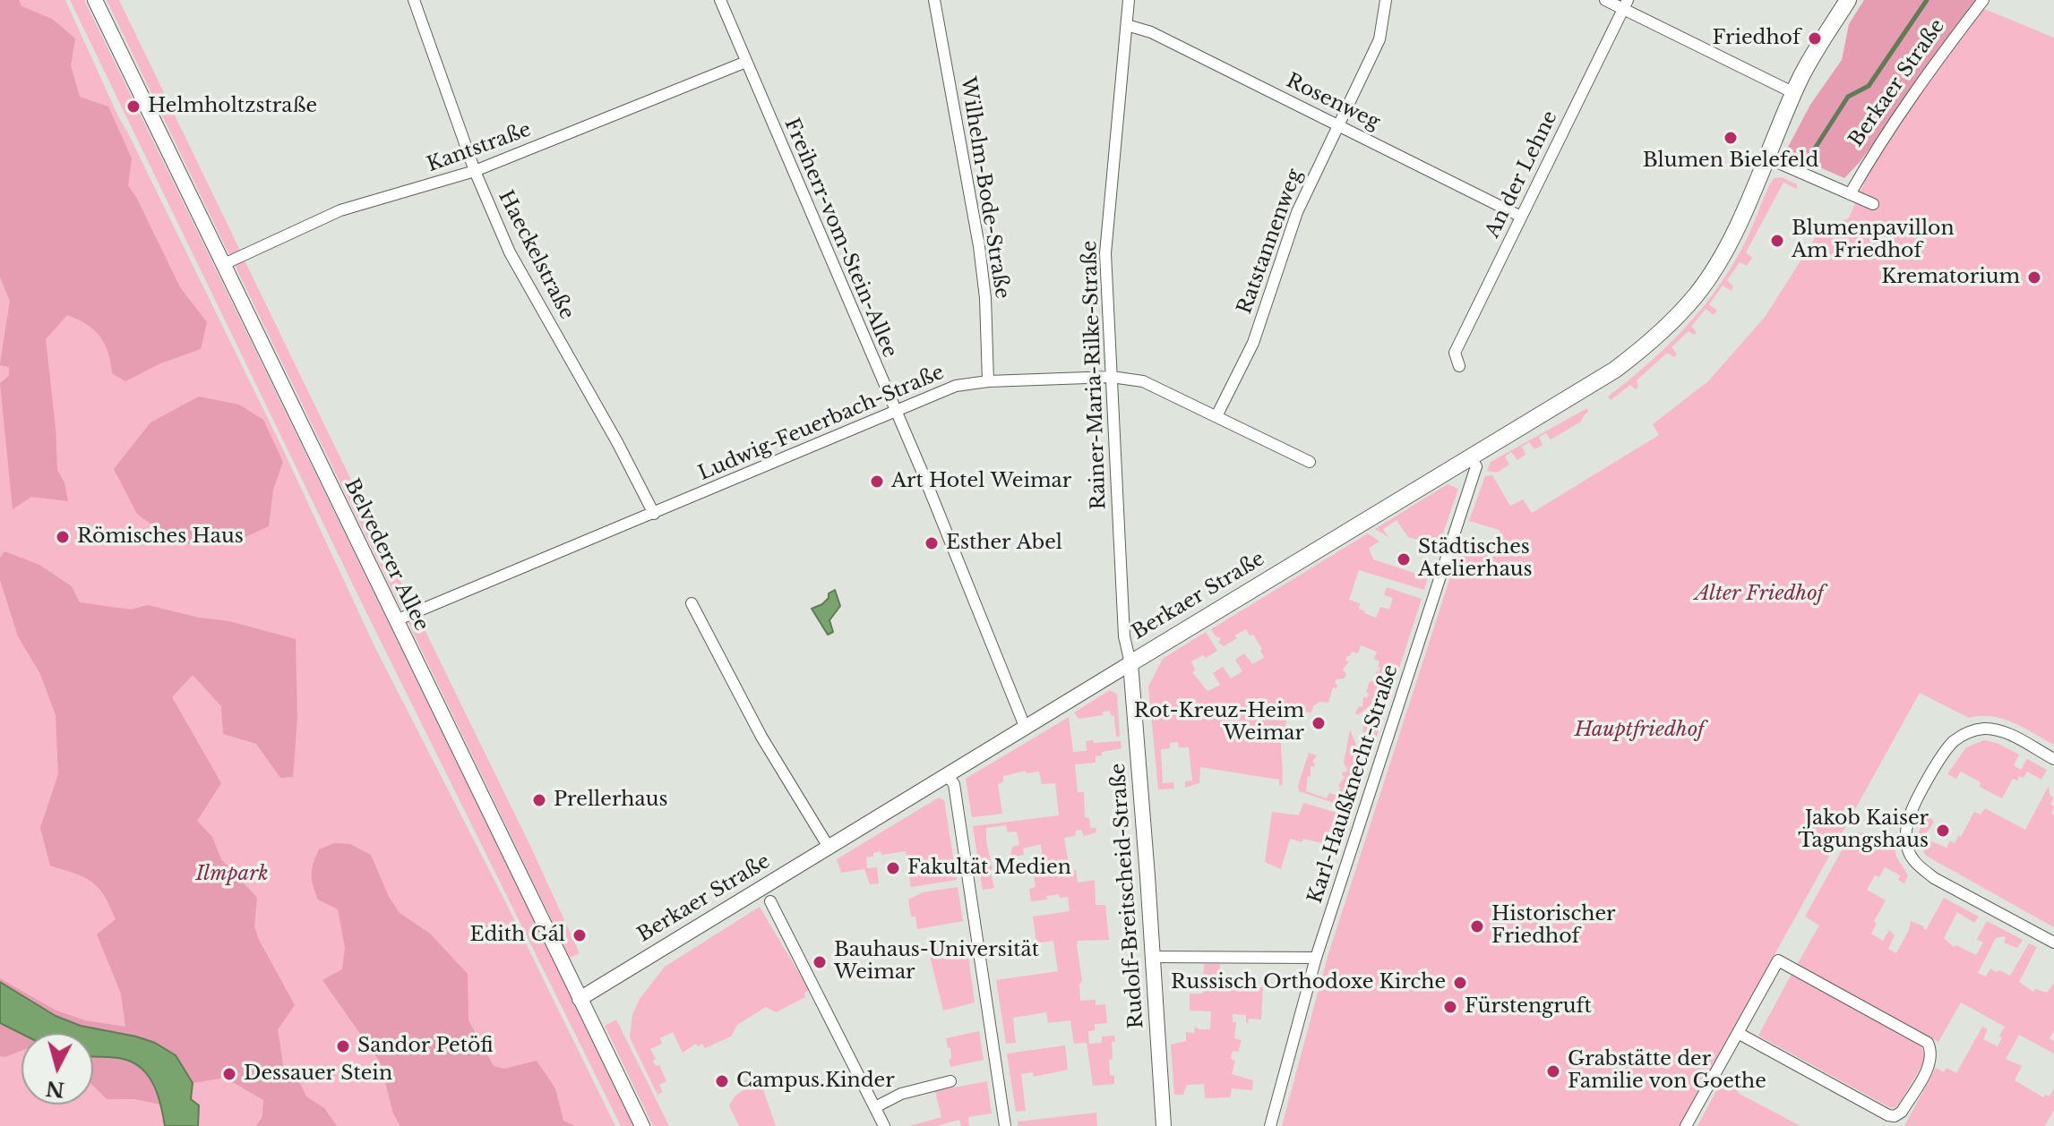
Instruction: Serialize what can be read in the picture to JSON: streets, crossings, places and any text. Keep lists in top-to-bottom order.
{
  "streets": {
    "main road": ["Berkaer Straße"],
    "street": [
      "Rosenweg",
      "Kantstraße",
      "An der Lehne",
      "Wilhelm-Bode-Straße",
      "Freiherr-vom-Stein-Allee",
      "Ratstannenweg",
      "Haeckelstraße",
      "Rainer-Maria-Rilke-Straße",
      "Ludwig-Feuerbach-Straße",
      "Belvederer Allee",
      "Karl-Haußknecht-Straße",
      "Rudolf-Breitscheid-Straße"
    ]
  },
  "crossings": [
    ["Berkaer Straße", "Freiherr-vom-Stein-Allee"],
    ["Berkaer Straße", "Rainer-Maria-Rilke-Straße"],
    ["Berkaer Straße", "Belvederer Allee"],
    ["Berkaer Straße", "Karl-Haußknecht-Straße"],
    ["Berkaer Straße", "Rudolf-Breitscheid-Straße"],
    ["Rosenweg", "An der Lehne"],
    ["Rosenweg", "Ratstannenweg"],
    ["Rosenweg", "Rainer-Maria-Rilke-Straße"],
    ["Kantstraße", "Freiherr-vom-Stein-Allee"],
    ["Kantstraße", "Haeckelstraße"],
    ["Kantstraße", "Belvederer Allee"],
    ["Wilhelm-Bode-Straße", "Ludwig-Feuerbach-Straße"],
    ["Freiherr-vom-Stein-Allee", "Ludwig-Feuerbach-Straße"],
    ["Ratstannenweg", "Ludwig-Feuerbach-Straße"],
    ["Haeckelstraße", "Ludwig-Feuerbach-Straße"],
    ["Rainer-Maria-Rilke-Straße", "Ludwig-Feuerbach-Straße"],
    ["Rainer-Maria-Rilke-Straße", "Rudolf-Breitscheid-Straße"],
    ["Ludwig-Feuerbach-Straße", "Belvederer Allee"]
  ],
  "parks": ["Alter Friedhof", "Hauptfriedhof", "Ilmpark"],
  "places": [
    "Friedhof",
    "Helmholtzstraße",
    "Blumen Bielefeld",
    "Blumenpavillon Am Friedhof",
    "Krematorium",
    "Art Hotel Weimar",
    "Römisches Haus",
    "Esther Abel",
    "Städtisches Atelierhaus",
    "Rot-Kreuz-Heim Weimar",
    "Prellerhaus",
    "Jakob Kaiser Tagungshaus",
    "Fakultät Medien",
    "Historischer Friedhof",
    "Edith Gál",
    "Bauhaus-Universität Weimar",
    "Russisch Orthodoxe Kirche",
    "Fürstengruft",
    "Sandor Petöfi",
    "Grabstätte der Familie von Goethe",
    "Dessauer Stein",
    "Campus.Kinder"
  ],
  "north": "bottom"
}
